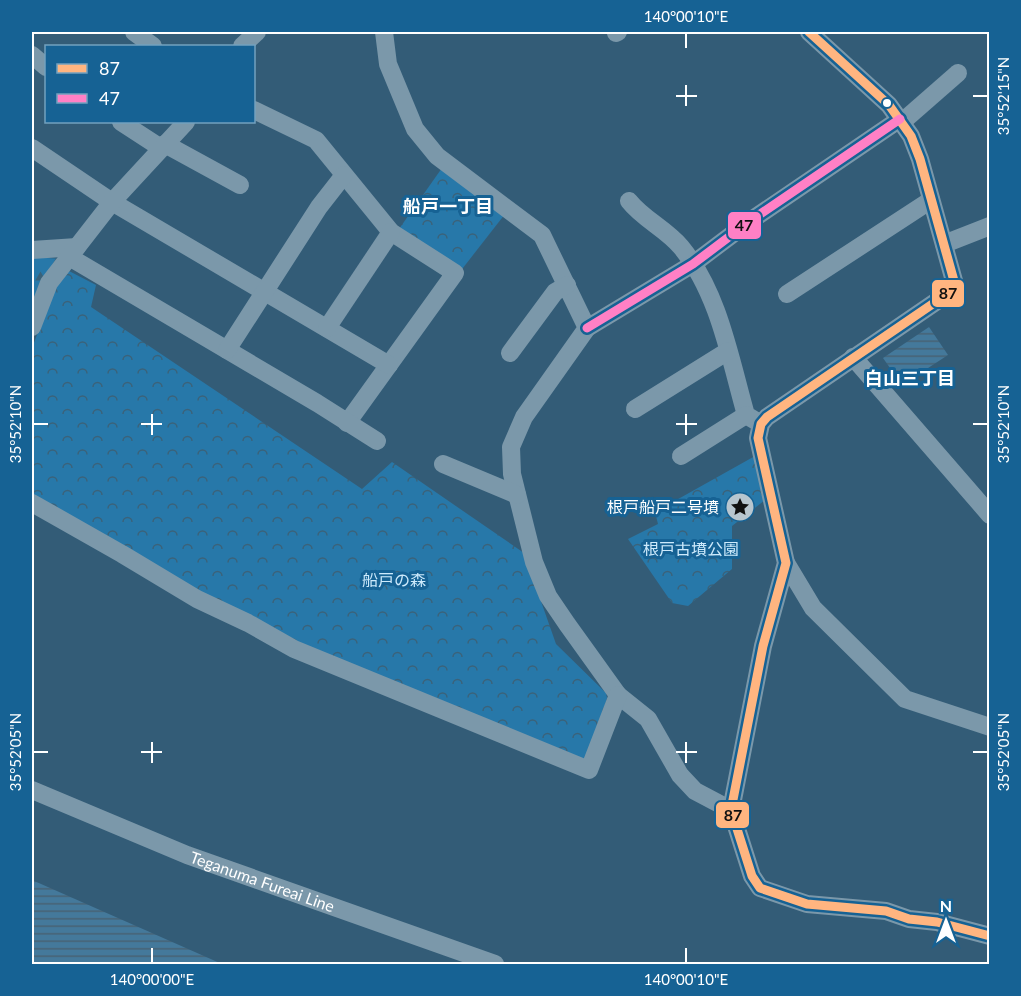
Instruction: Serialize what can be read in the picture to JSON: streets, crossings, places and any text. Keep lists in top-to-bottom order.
{
  "streets": {
    "street": ["Teganuma Fureai Line"]
  },
  "districts": ["船戸一丁目", "白山三丁目"],
  "parks": ["根戸古墳公園", "船戸の森"],
  "places": {
    "place": ["根戸船戸二号墳"]
  },
  "lines": ["transit line 87", "transit line 47"],
  "legend": ["87", "47"],
  "north": "top",
  "coordinates": [
    "140°00'10\"E",
    "35°52'15\"N",
    "35°52'10\"N",
    "35°52'05\"N",
    "140°00'00\"E"
  ]
}
